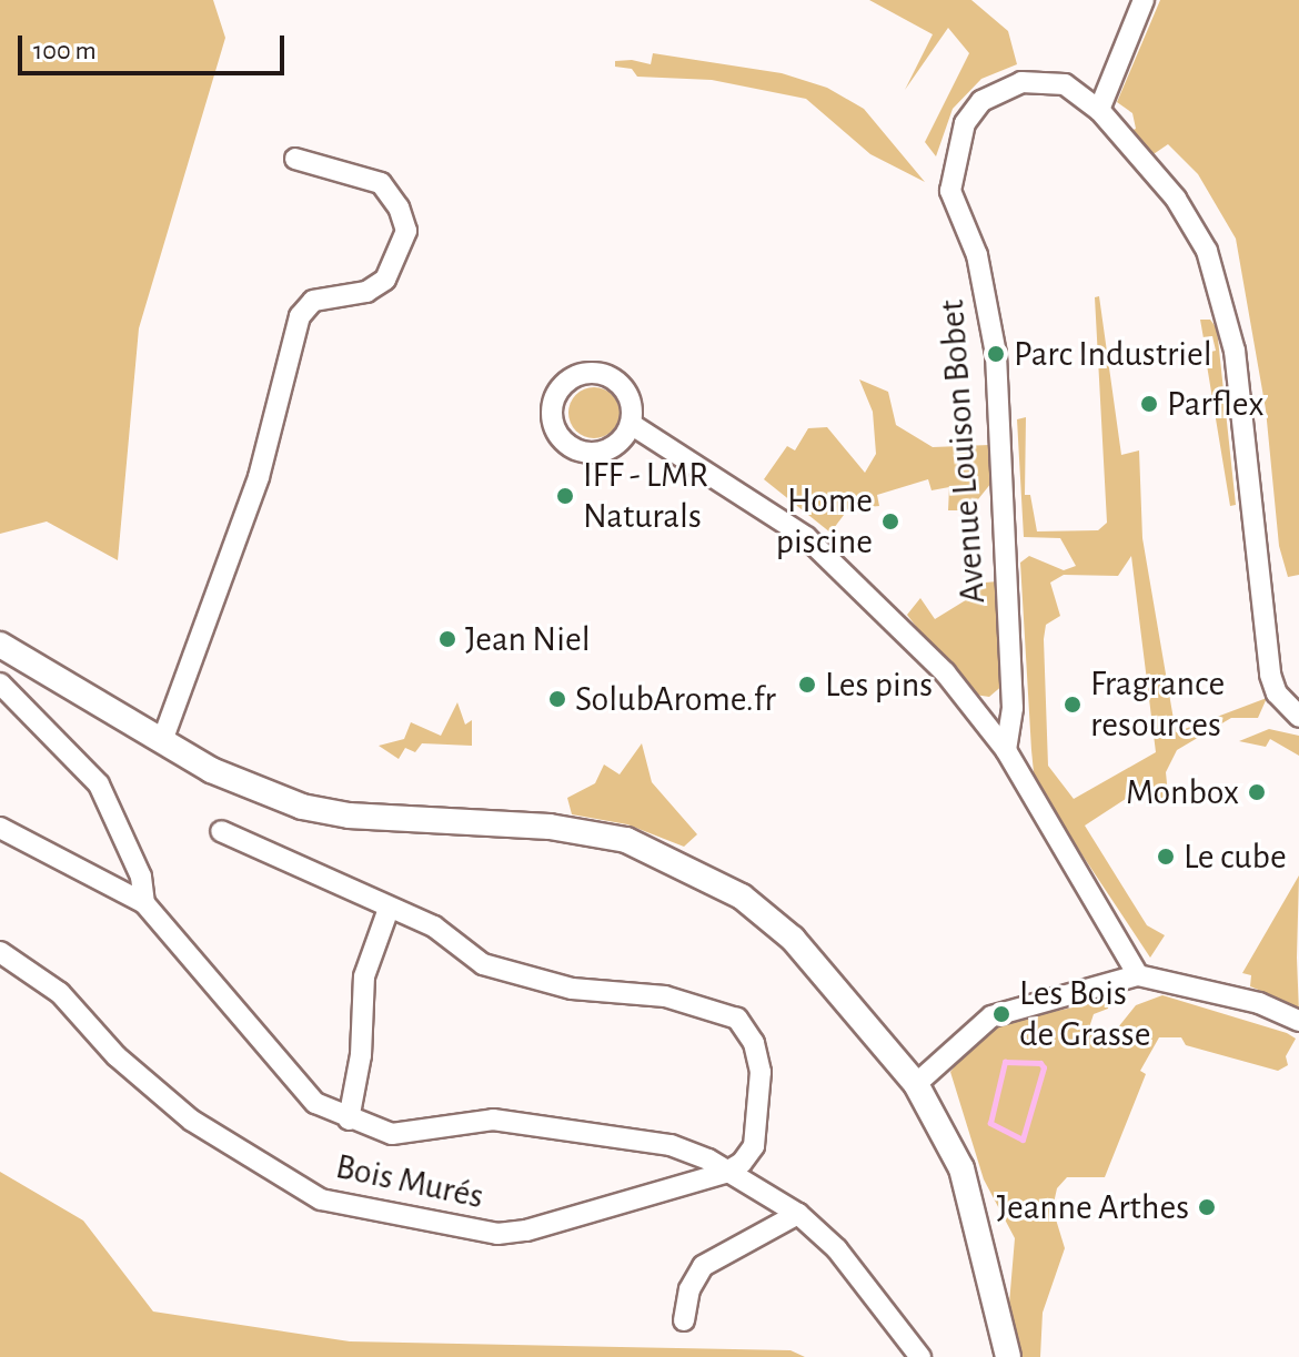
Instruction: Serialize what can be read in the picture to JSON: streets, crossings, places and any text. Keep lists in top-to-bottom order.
{
  "streets": {
    "street": ["Avenue Louison Bobet", "Bois Murés"]
  },
  "places": [
    "Parc Industriel",
    "Parflex",
    "IFF - LMR Naturals",
    "Home piscine",
    "Jean Niel",
    "Les pins",
    "SolubArome.fr",
    "Fragrance resources",
    "Monbox",
    "Le cube",
    "Les Bois de Grasse",
    "Jeanne Arthes"
  ],
  "scale_bar": "100 m"
}
